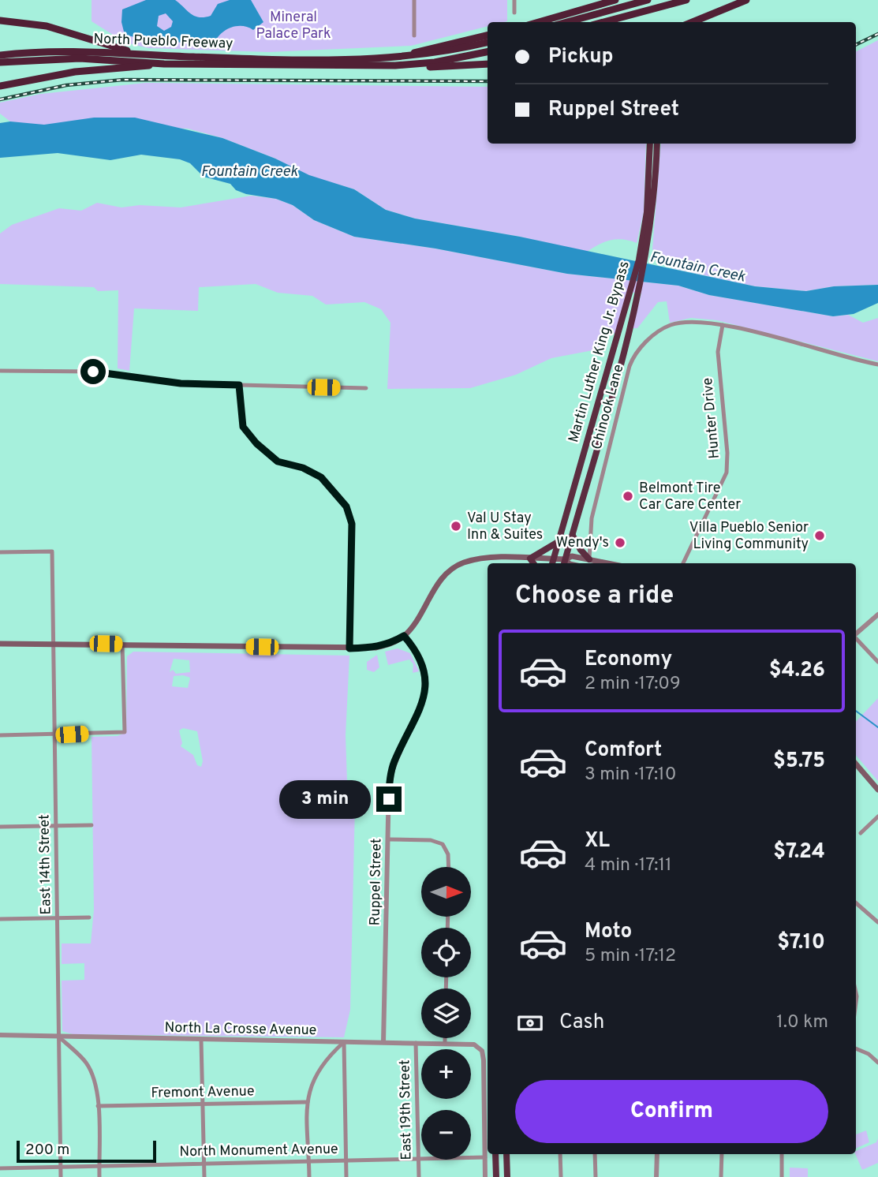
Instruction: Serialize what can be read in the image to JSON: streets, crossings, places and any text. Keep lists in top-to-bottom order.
{
  "streets": {
    "highway": ["North Pueblo Freeway", "Martin Luther King Jr. Bypass"],
    "street": [
      "Chinook Lane",
      "Hunter Drive",
      "East 14th Street",
      "Ruppel Street",
      "North La Crosse Avenue",
      "Fremont Avenue",
      "East 19th Street",
      "North Monument Avenue"
    ]
  },
  "crossings": [
    ["Chinook Lane", "Hunter Drive"],
    ["East 14th Street", "North La Crosse Avenue"],
    ["East 14th Street", "North Monument Avenue"],
    ["Ruppel Street", "North La Crosse Avenue"],
    ["North La Crosse Avenue", "East 19th Street"],
    ["North La Crosse Avenue", "North Monument Avenue"],
    ["East 19th Street", "North Monument Avenue"]
  ],
  "water": ["Fountain Creek"],
  "parks": ["Mineral Palace Park"],
  "places": [
    "Belmont Tire Car Care Center",
    "Val U Stay Inn & Suites",
    "Villa Pueblo Senior Living Community",
    "Wendy's"
  ],
  "scale_bar": "200 m",
  "north": "right",
  "page": {
    "banner": ["Pickup", "Ruppel Street"],
    "heading": "Choose a ride",
    "list": [
      {
        "name": "Economy",
        "note": "2 min · 17:09",
        "value": "$4.26"
      },
      {
        "name": "Comfort",
        "note": "3 min · 17:10",
        "value": "$5.75"
      },
      {
        "name": "XL",
        "note": "4 min · 17:11",
        "value": "$7.24"
      },
      {
        "name": "Moto",
        "note": "5 min · 17:12",
        "value": "$7.10"
      }
    ],
    "bubble": "3 min",
    "map_buttons": ["+", "−"],
    "pay": ["Cash", "1.0 km"],
    "buttons": "Confirm",
    "scale": "200 m"
  }
}
